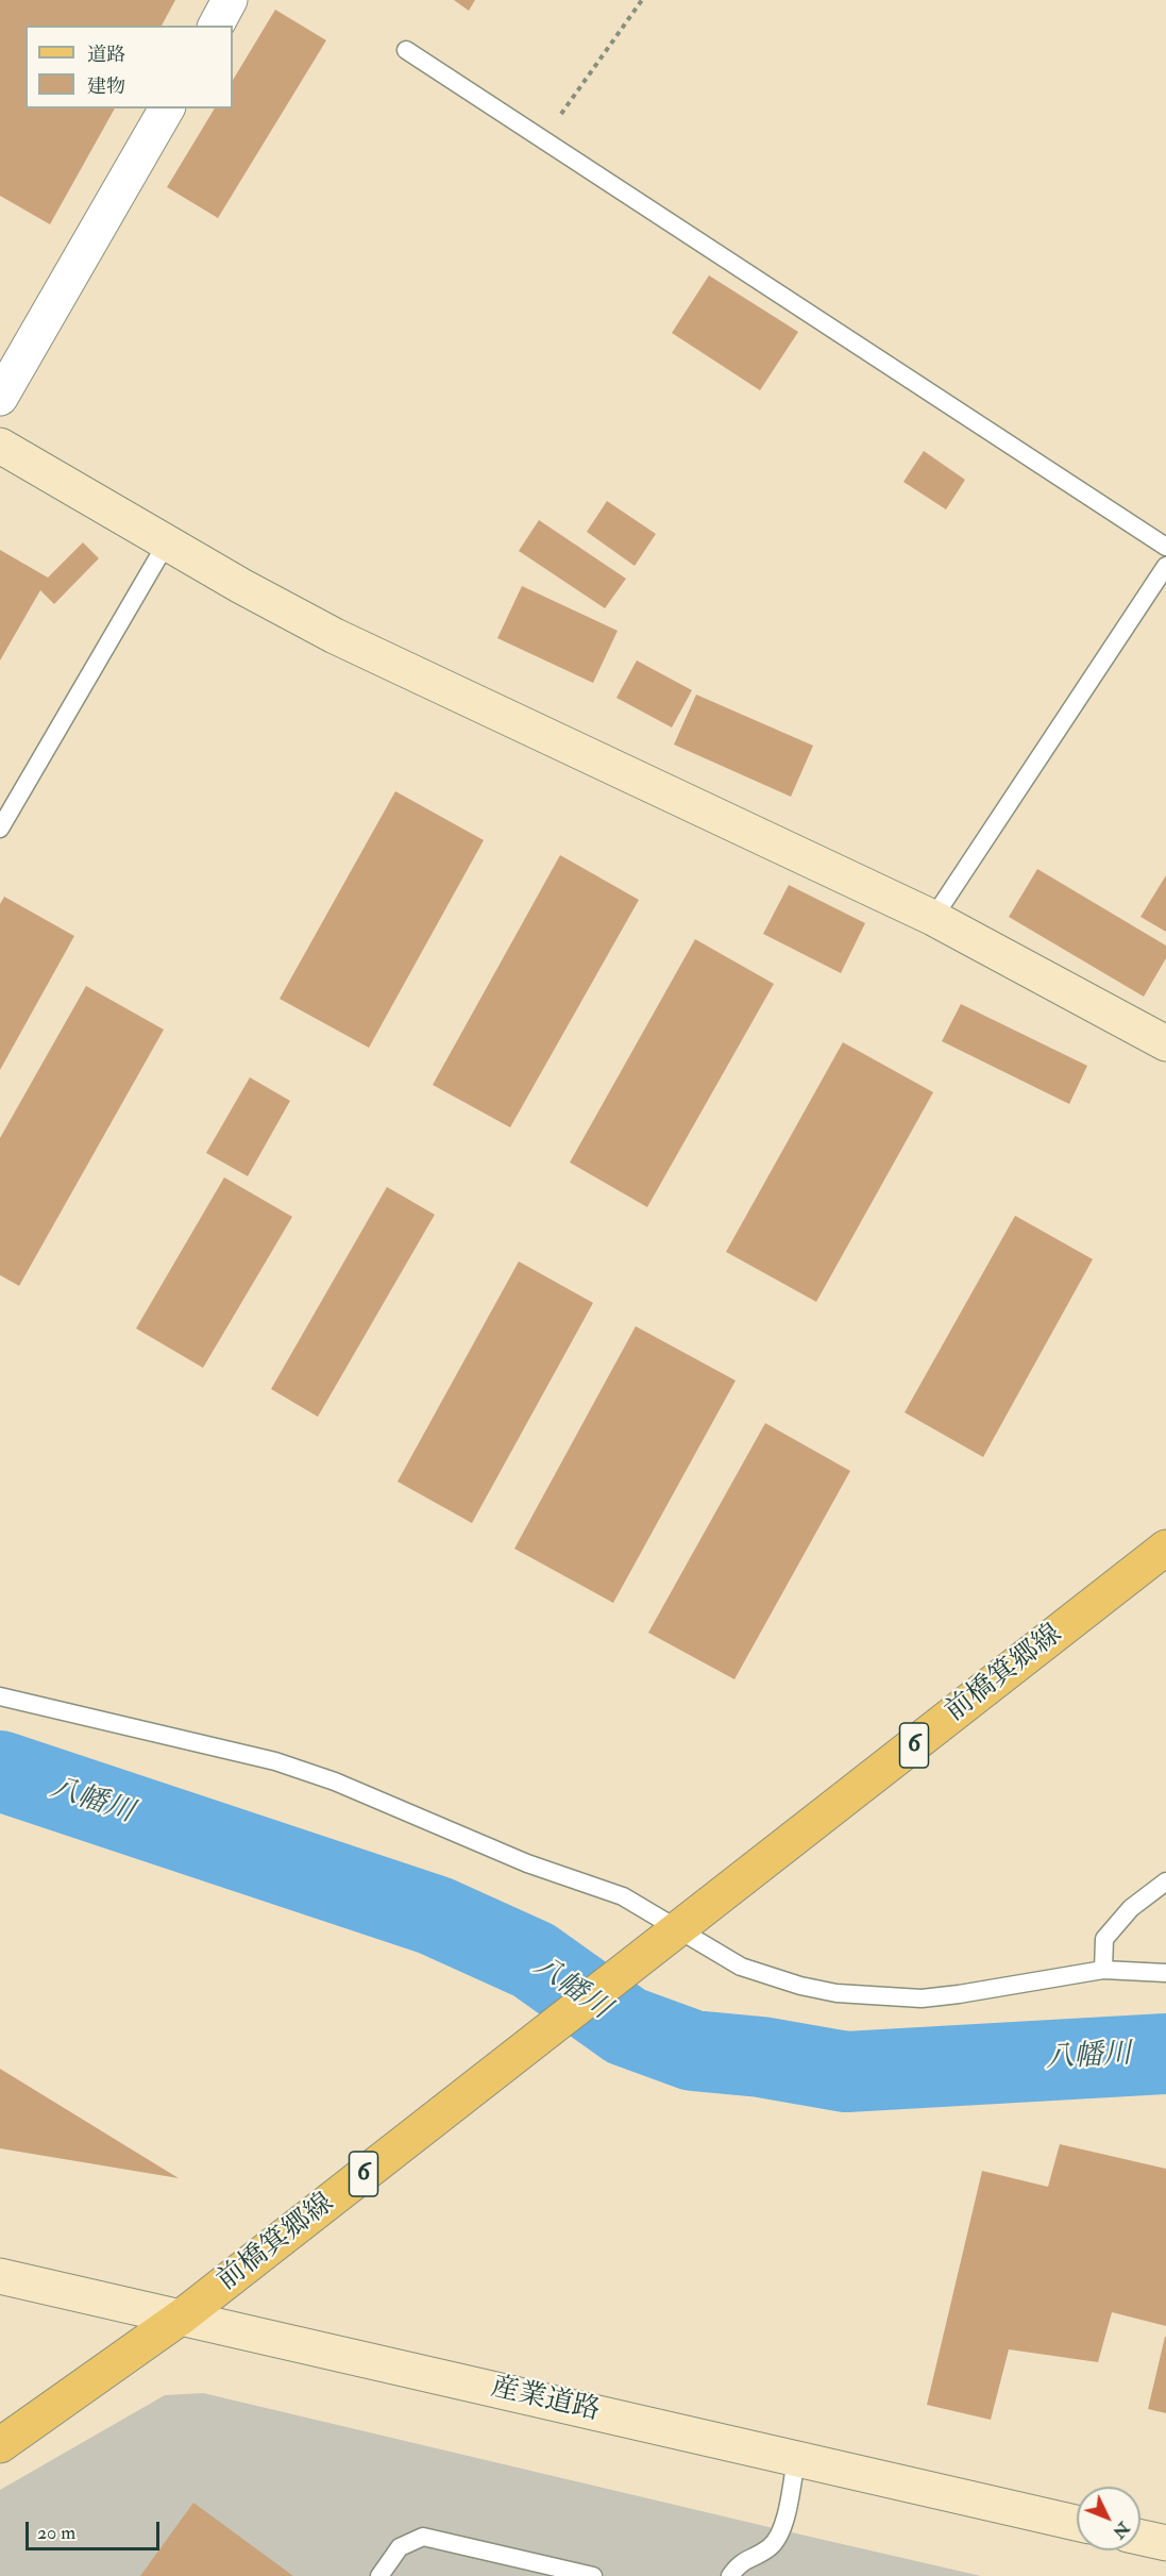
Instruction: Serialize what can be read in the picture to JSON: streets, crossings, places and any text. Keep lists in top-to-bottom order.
{
  "streets": {
    "main road": ["前橋箕郷線", "6"],
    "street": ["産業道路"]
  },
  "crossings": [
    ["前橋箕郷線", "産業道路"]
  ],
  "water": ["八幡川"],
  "legend": ["道路", "建物"],
  "scale_bar": "20 m",
  "north": "bottom right"
}
